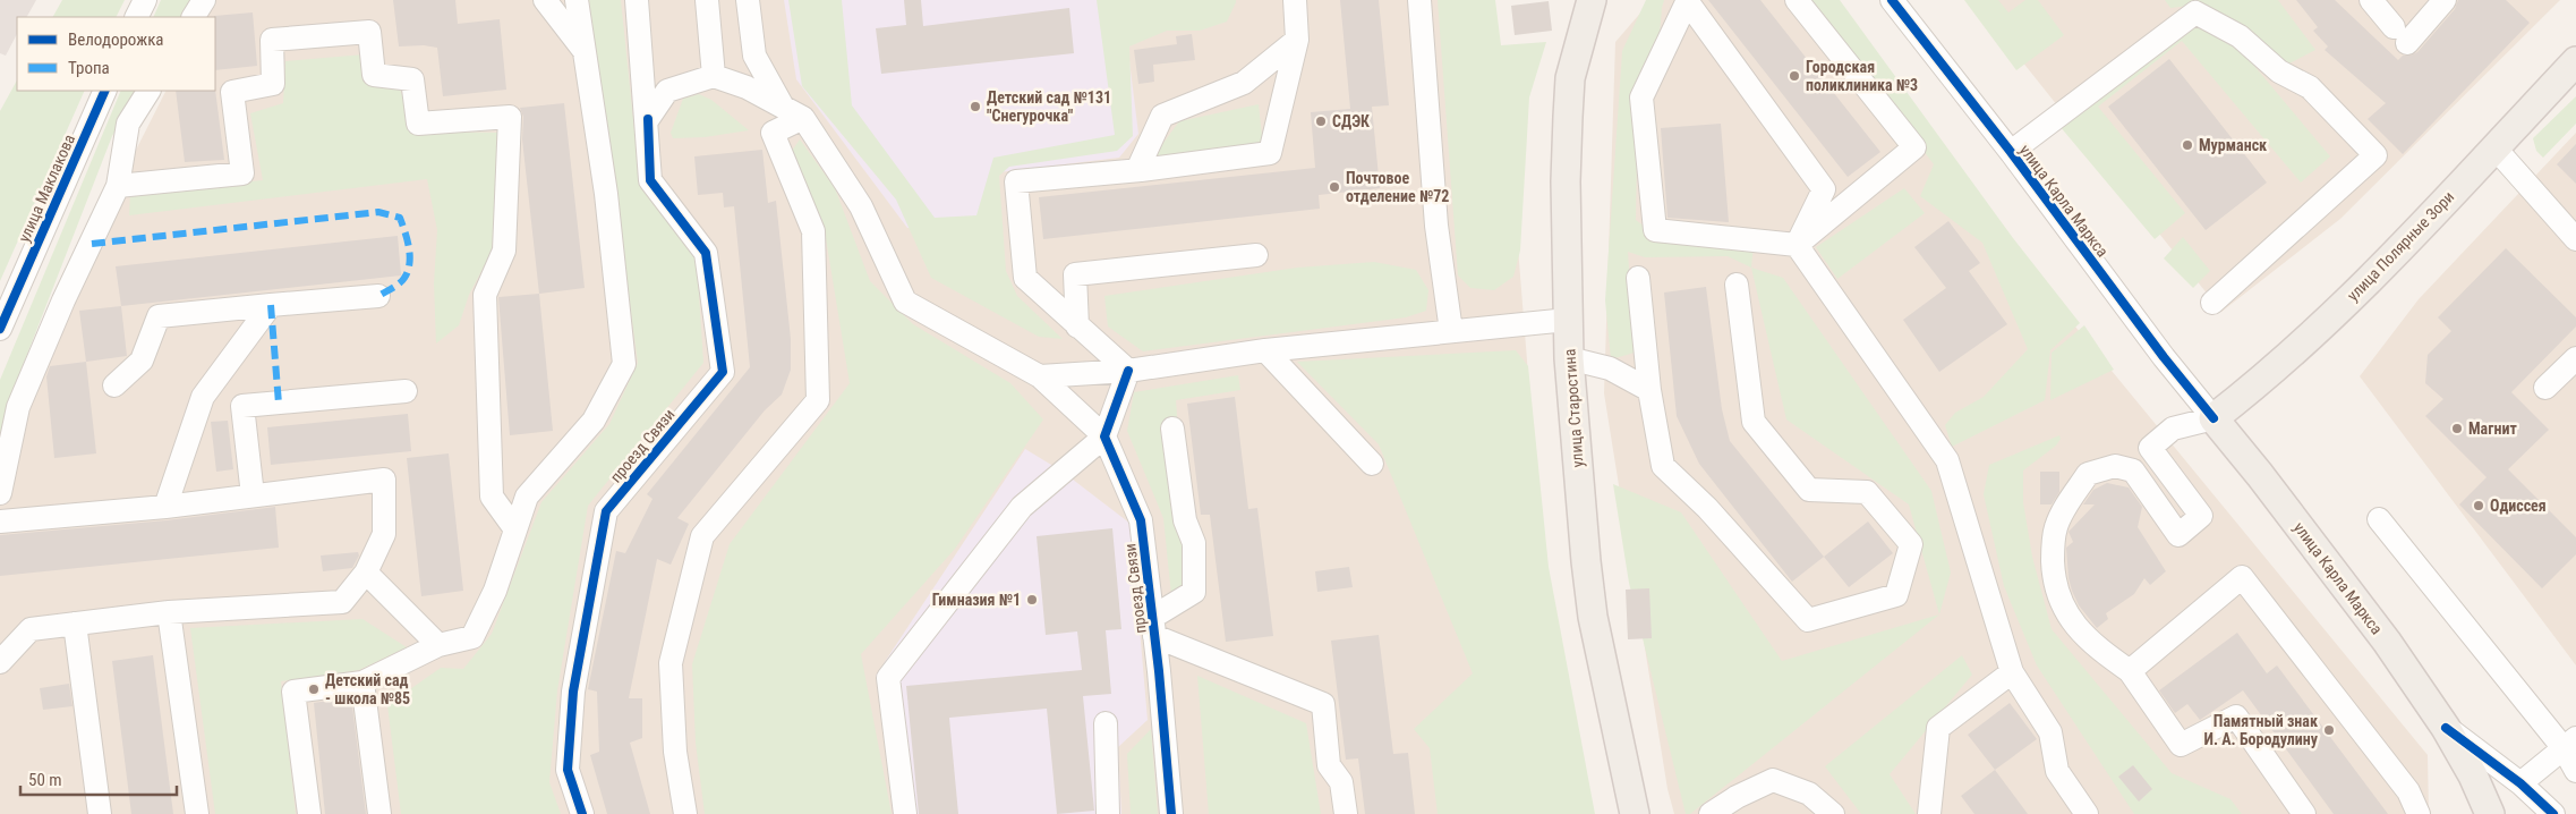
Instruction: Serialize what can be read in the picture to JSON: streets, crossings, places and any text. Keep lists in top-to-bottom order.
{
  "streets": {
    "main road": ["улица Карла Маркса", "улица Полярные Зори", "улица Старостина"],
    "street": ["улица Маклакова", "проезд Связи"]
  },
  "crossings": [
    ["улица Карла Маркса", "улица Полярные Зори"]
  ],
  "places": [
    "Городская поликлиника №3",
    "Детский сад №131 \"Снегурочка\"",
    "СДЭК",
    "Мурманск",
    "Почтовое отделение №72",
    "Магнит",
    "Одиссея",
    "Гимназия №1",
    "Детский сад - школа №85",
    "Памятный знак И. А. Бородулину"
  ],
  "legend": ["Велодорожка", "Тропа"],
  "scale_bar": "50 m"
}
